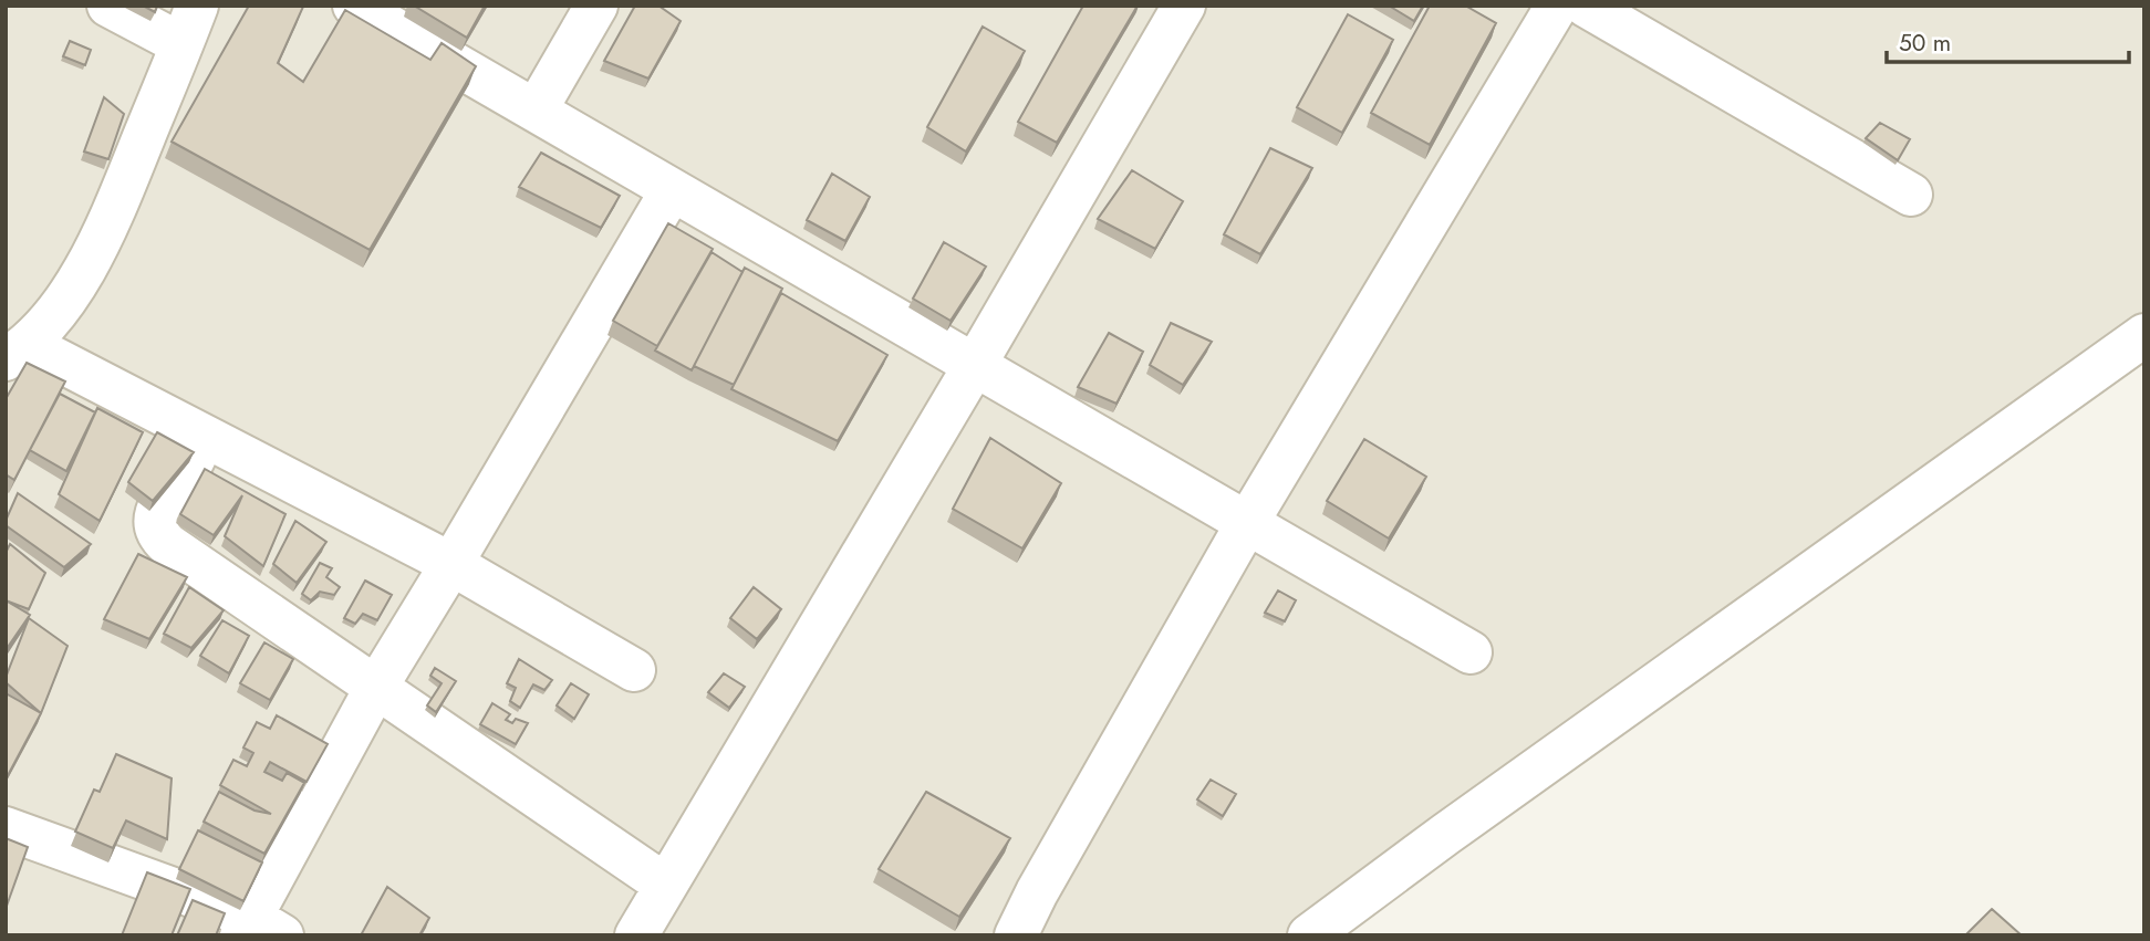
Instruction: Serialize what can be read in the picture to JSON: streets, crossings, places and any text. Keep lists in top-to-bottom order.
{
  "scale_bar": "50 m"
}
